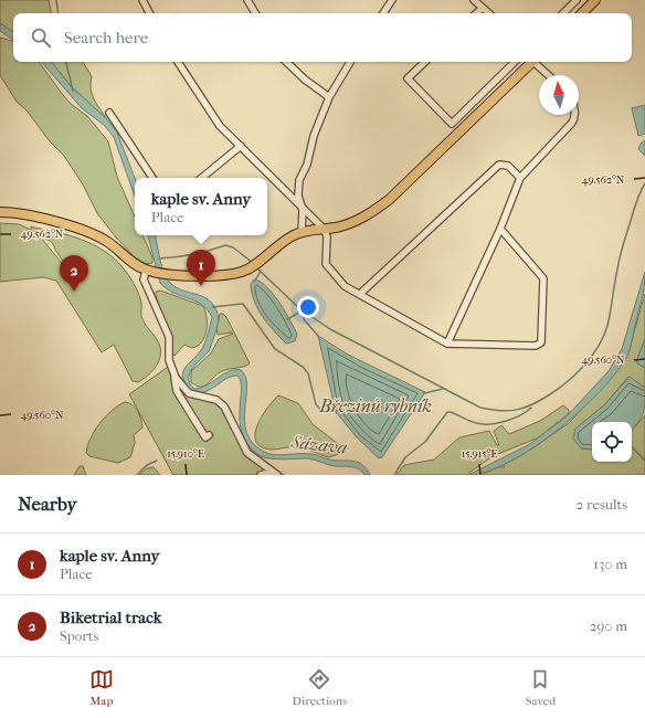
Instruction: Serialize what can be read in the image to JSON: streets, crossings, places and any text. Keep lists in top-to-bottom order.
{
  "water": ["Březinů rybník", "Sázava"],
  "north": "top",
  "page": {
    "search": "Search here",
    "popup": ["kaple sv. Anny", "Place"],
    "pins": ["1", "2"],
    "heading": ["Nearby", "2 results"],
    "list": [
      {
        "mark": "1",
        "name": "kaple sv. Anny",
        "note": "Place",
        "value": "130 m"
      },
      {
        "mark": "2",
        "name": "Biketrial track",
        "note": "Sports",
        "value": "290 m"
      }
    ],
    "nav": ["Map", "Directions", "Saved"]
  },
  "coordinates": [
    "49.562°N",
    "49.560°N",
    "15.910°E",
    "15.915°E"
  ]
}
